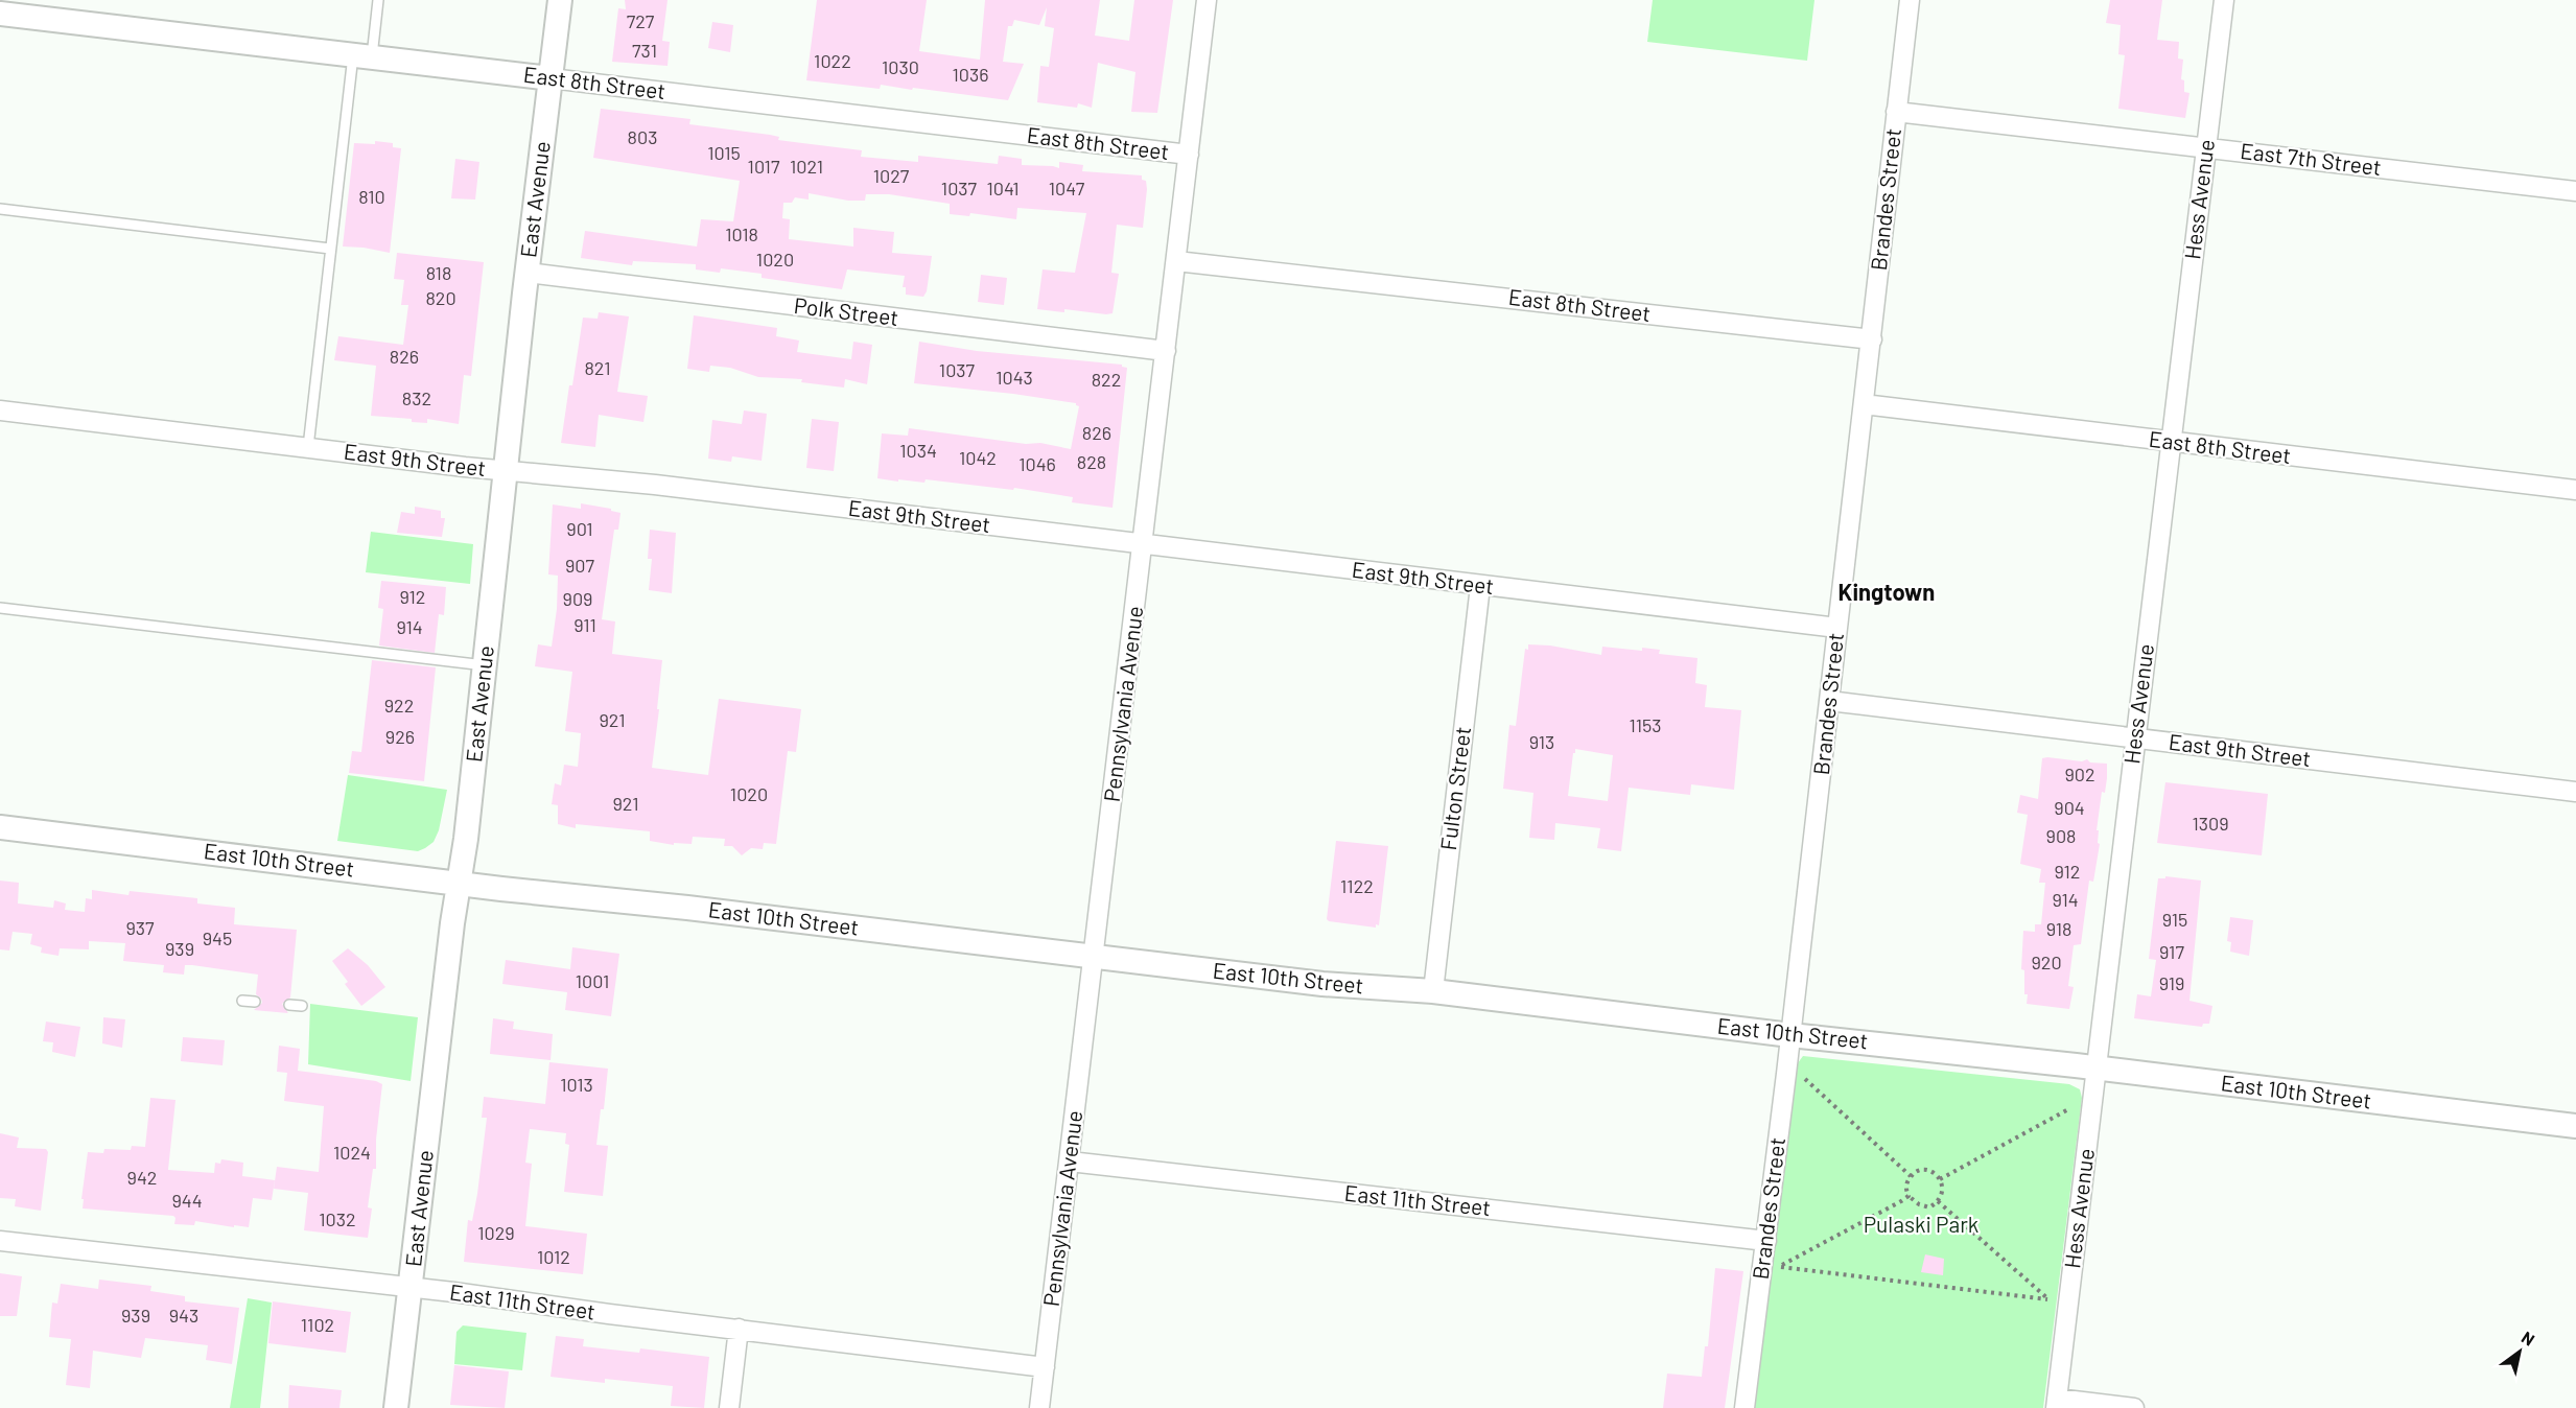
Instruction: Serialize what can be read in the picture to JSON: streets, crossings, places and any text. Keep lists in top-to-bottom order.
{
  "streets": {
    "street": [
      "East 8th Street",
      "East 7th Street",
      "East Avenue",
      "Brandes Street",
      "Hess Avenue",
      "Polk Street",
      "East 9th Street",
      "Pennsylvania Avenue",
      "Fulton Street",
      "East 10th Street",
      "East 11th Street"
    ]
  },
  "crossings": [
    ["East 8th Street", "East Avenue"],
    ["East 8th Street", "Brandes Street"],
    ["East 8th Street", "Hess Avenue"],
    ["East 8th Street", "Pennsylvania Avenue"],
    ["East 7th Street", "Brandes Street"],
    ["East 7th Street", "Hess Avenue"],
    ["East Avenue", "Polk Street"],
    ["East Avenue", "East 9th Street"],
    ["East Avenue", "East 10th Street"],
    ["East Avenue", "East 11th Street"],
    ["Brandes Street", "East 9th Street"],
    ["Brandes Street", "East 10th Street"],
    ["Brandes Street", "East 11th Street"],
    ["Hess Avenue", "East 9th Street"],
    ["Hess Avenue", "East 10th Street"],
    ["Polk Street", "Pennsylvania Avenue"],
    ["East 9th Street", "Pennsylvania Avenue"],
    ["East 9th Street", "Fulton Street"],
    ["Pennsylvania Avenue", "East 10th Street"],
    ["Pennsylvania Avenue", "East 11th Street"],
    ["Fulton Street", "East 10th Street"]
  ],
  "districts": ["Kingtown"],
  "parks": ["Pulaski Park"],
  "house_numbers": [
    "727",
    "731",
    "1022",
    "1030",
    "1036",
    "803",
    "1015",
    "1017",
    "1021",
    "1027",
    "1037",
    "1041",
    "1047",
    "810",
    "1018",
    "1020",
    "818",
    "820",
    "826",
    "821",
    "1037",
    "1043",
    "822",
    "832",
    "826",
    "1034",
    "1042",
    "828",
    "1046",
    "901",
    "907",
    "912",
    "909",
    "911",
    "914",
    "922",
    "921",
    "1153",
    "926",
    "913",
    "902",
    "1020",
    "921",
    "904",
    "1309",
    "908",
    "912",
    "1122",
    "914",
    "915",
    "937",
    "918",
    "945",
    "939",
    "917",
    "920",
    "1001",
    "919",
    "1013",
    "1024",
    "942",
    "944",
    "1032",
    "1029",
    "1012",
    "939",
    "943",
    "1102"
  ],
  "north": "top right"
}
